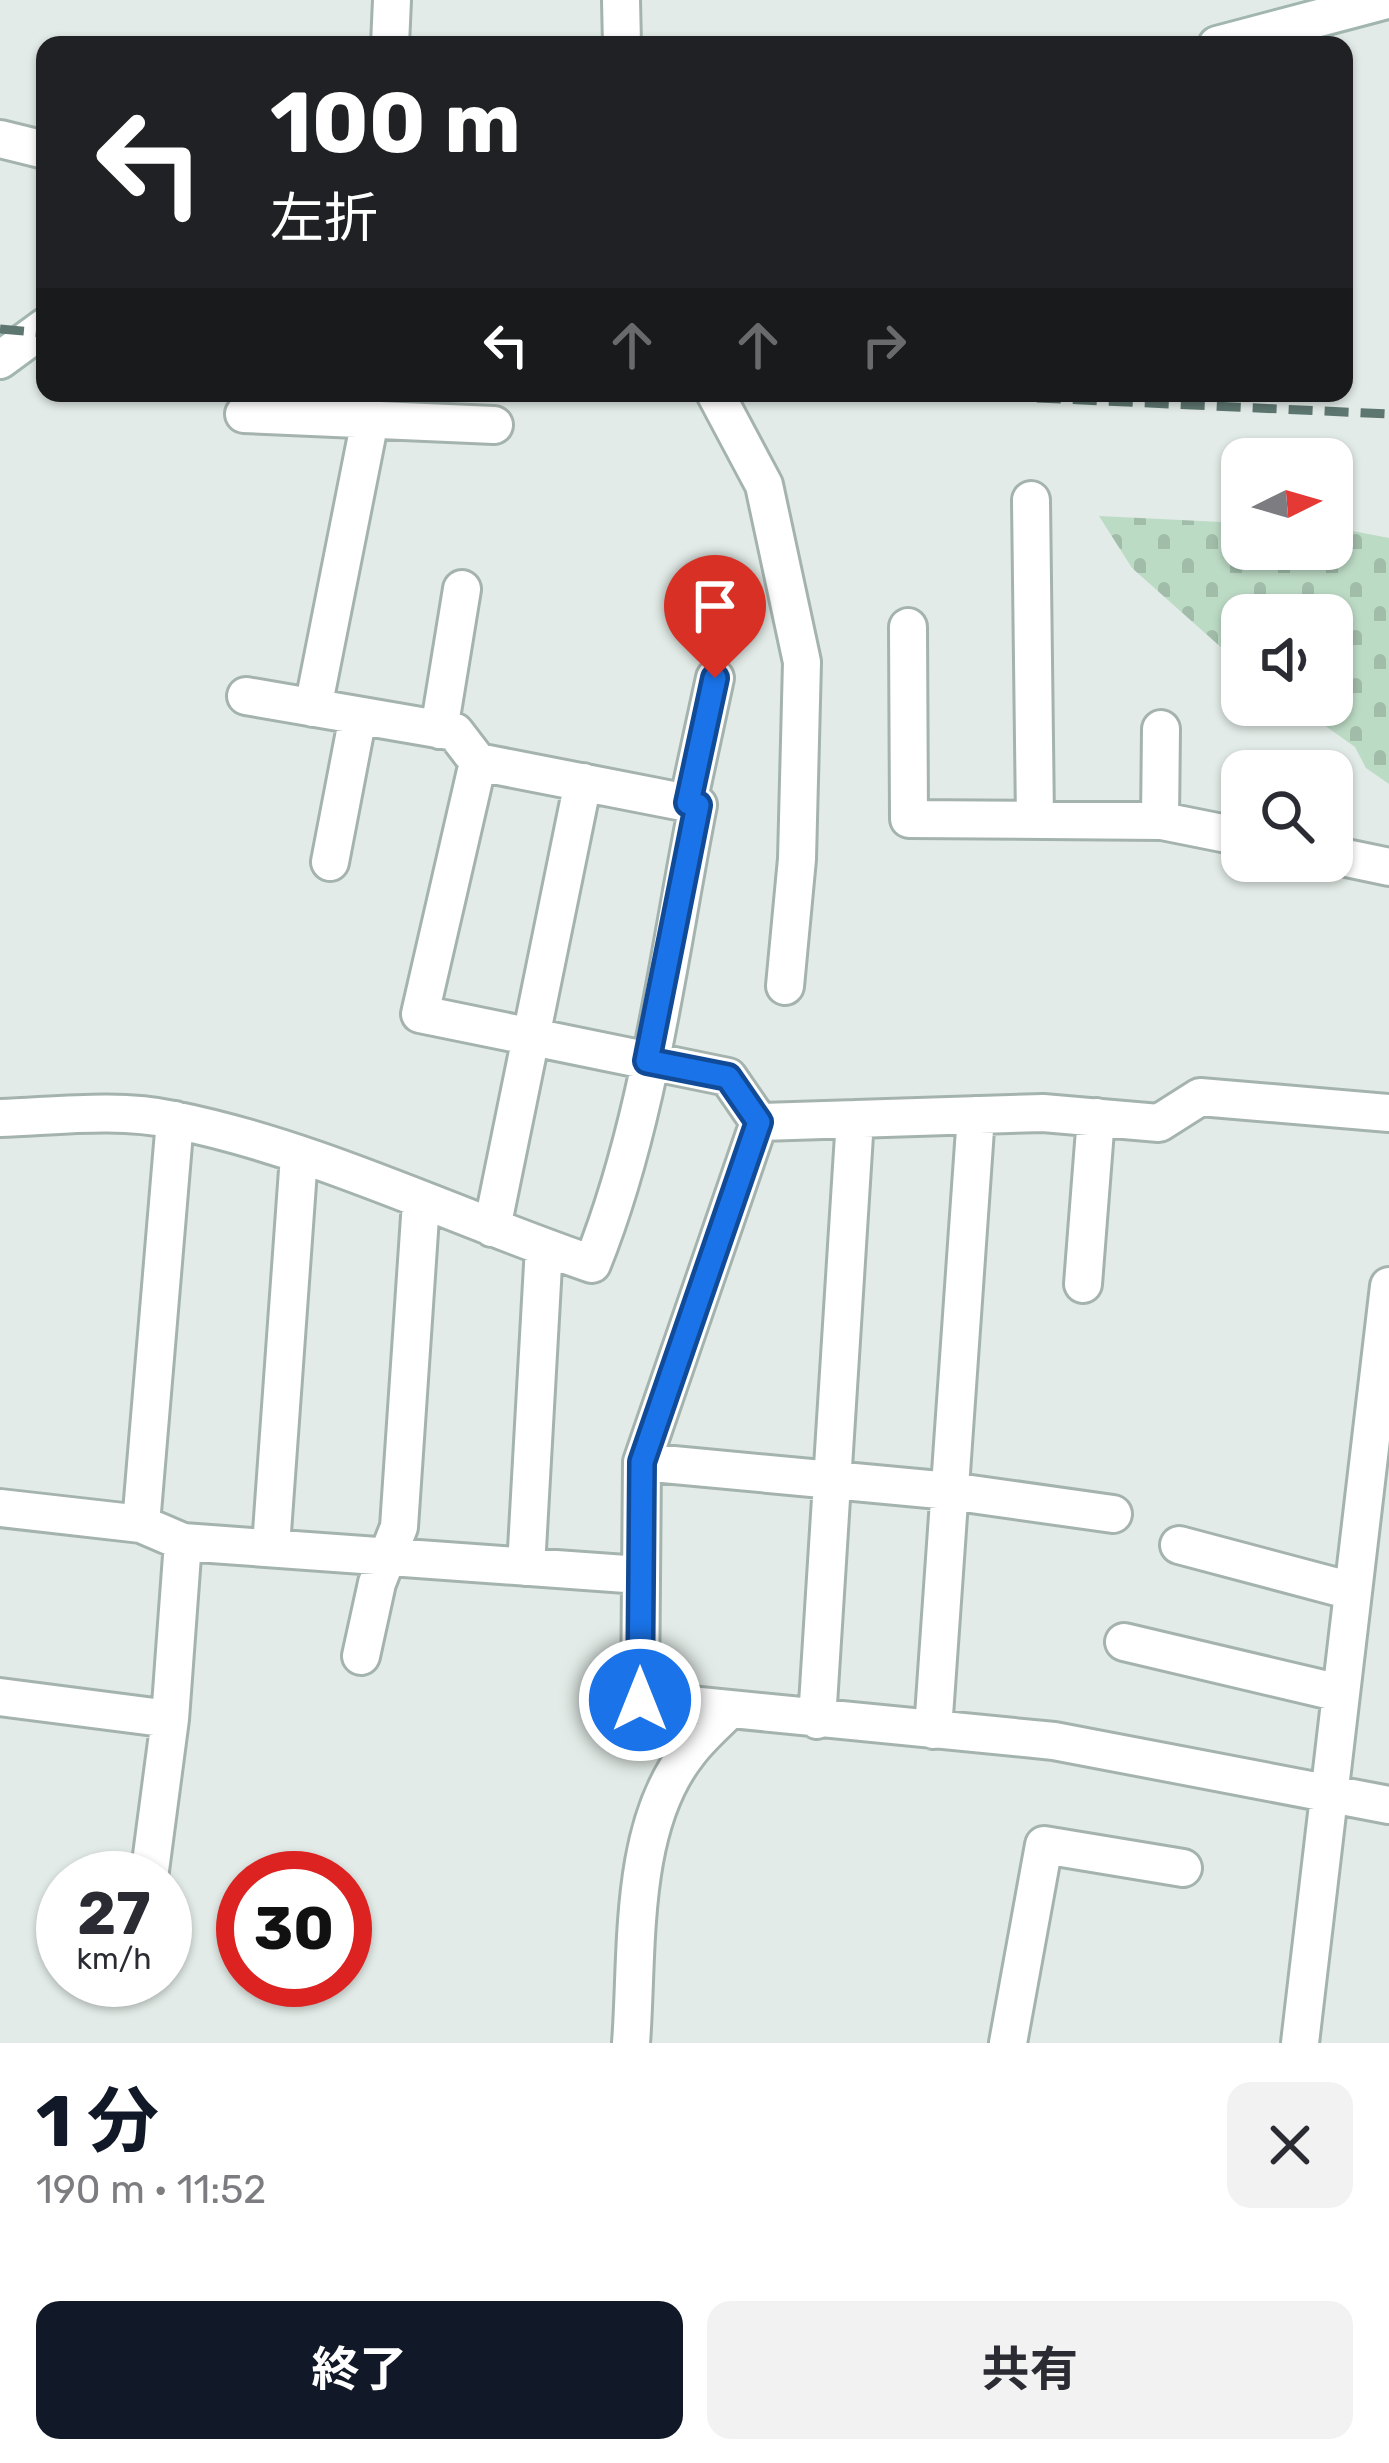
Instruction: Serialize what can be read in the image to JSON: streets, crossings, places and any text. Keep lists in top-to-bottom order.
{
  "north": "right",
  "page": {
    "turn": ["100 m", "左折"],
    "speed": "27 km/h",
    "limit": "30",
    "heading": ["1 分", "190 m · 11:52"],
    "buttons": ["終了", "共有"]
  }
}
